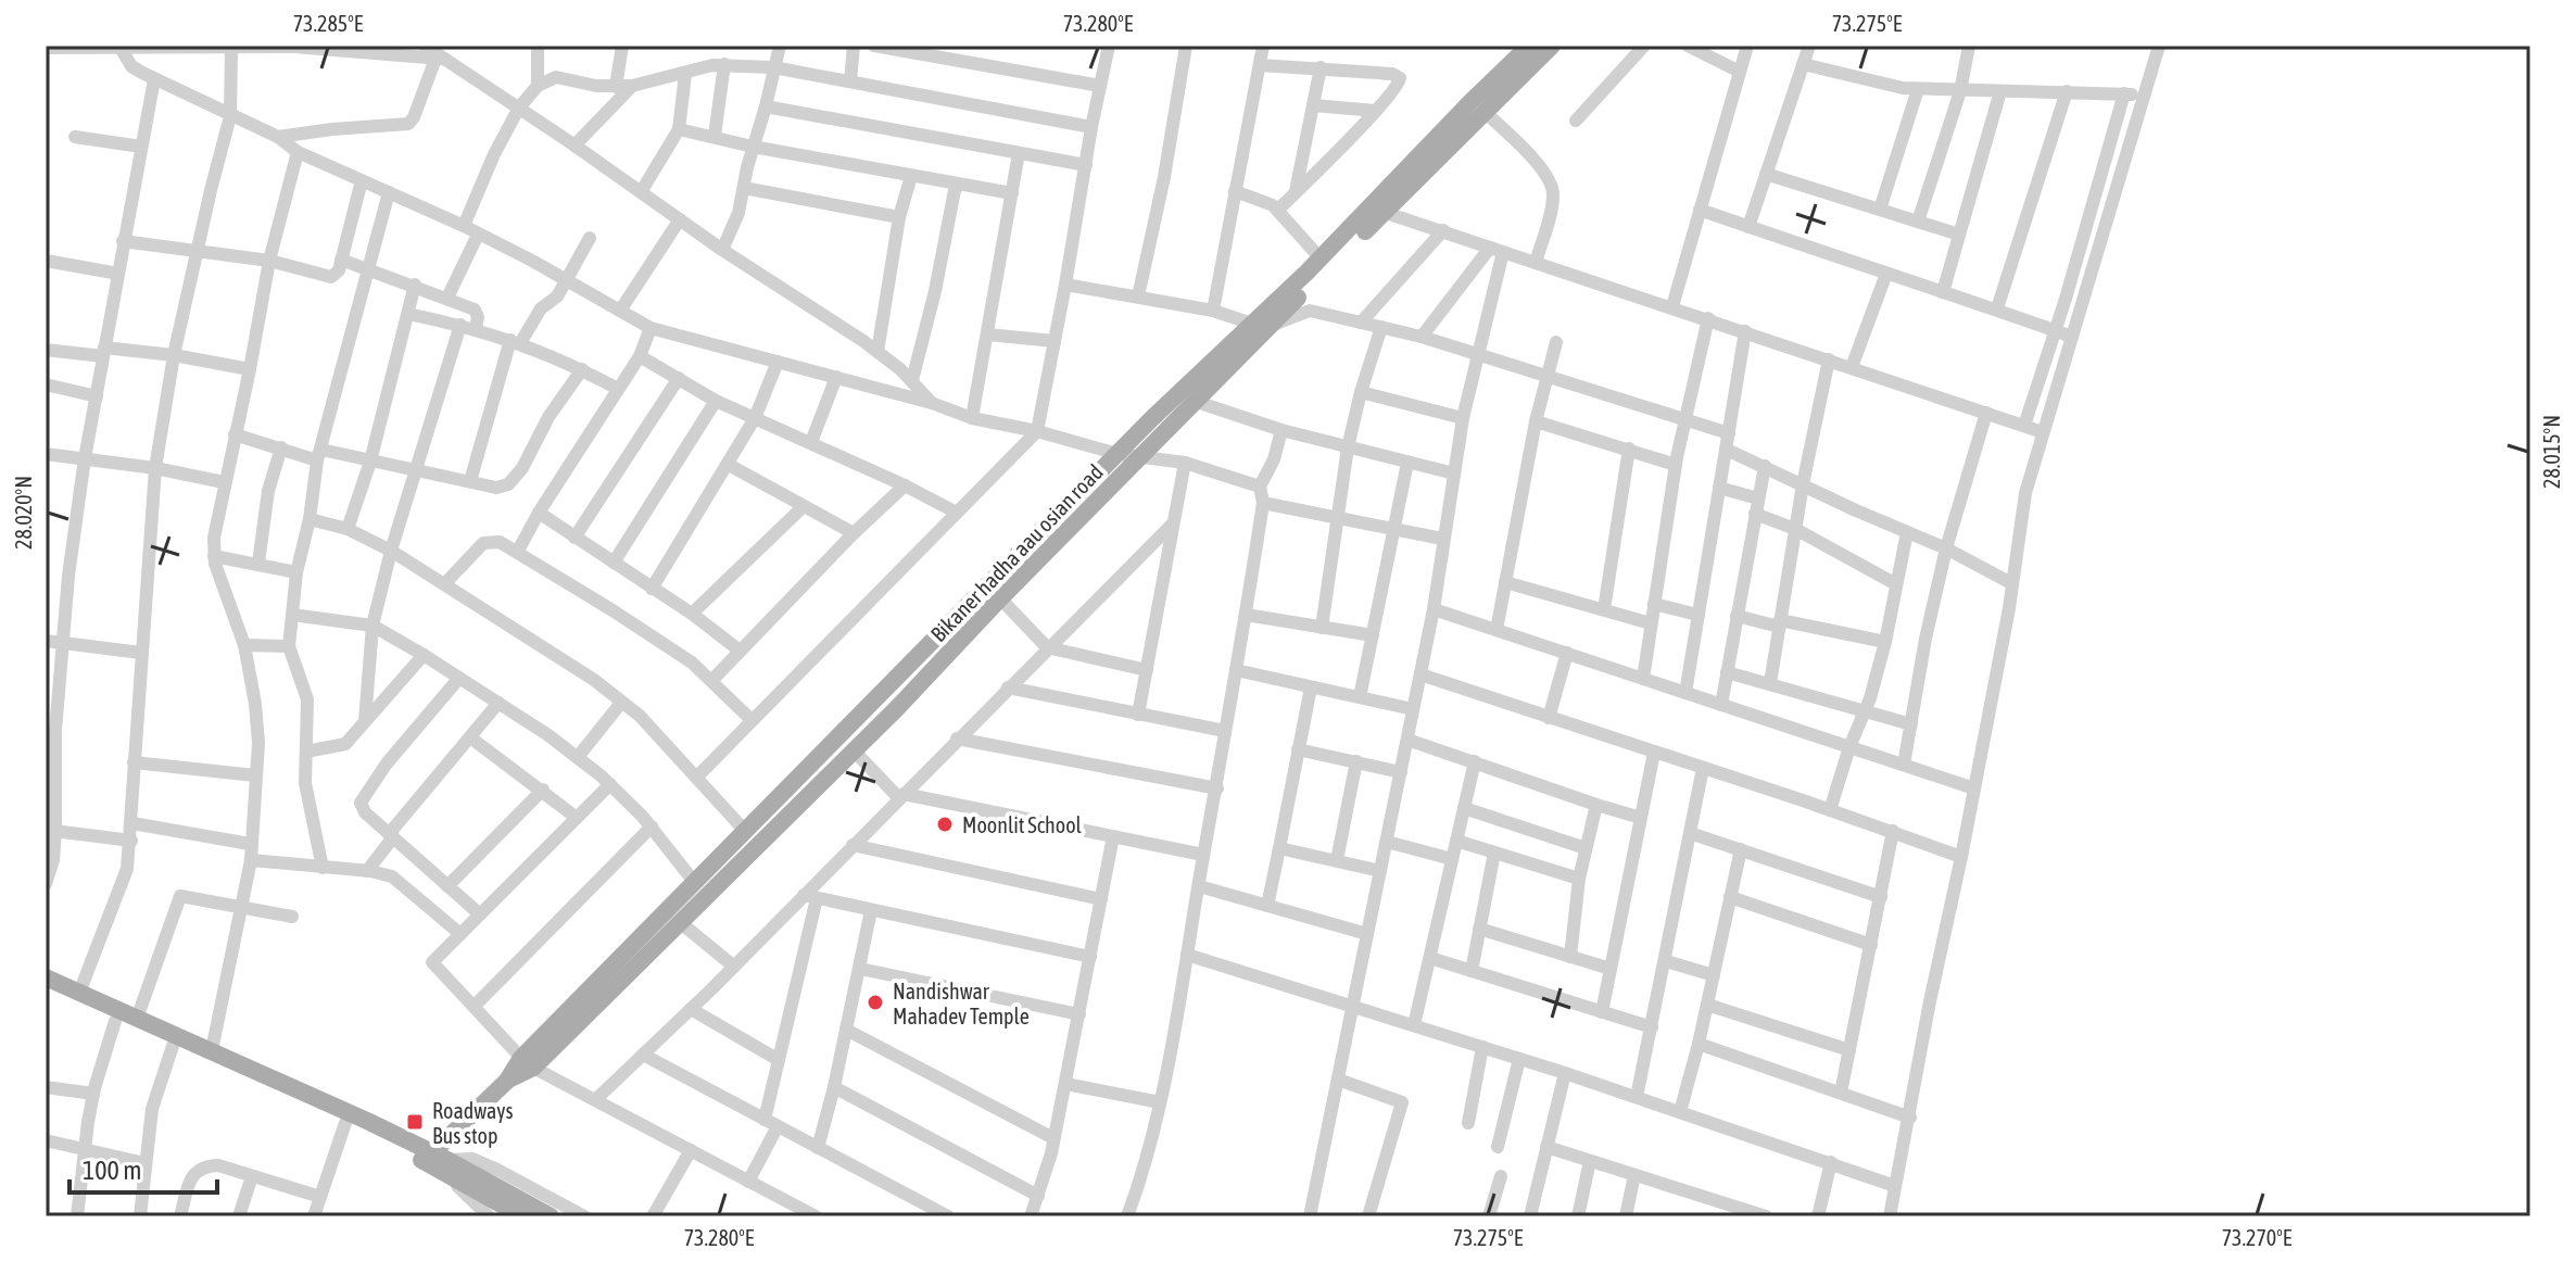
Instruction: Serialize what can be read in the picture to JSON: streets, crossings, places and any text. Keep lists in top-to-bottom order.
{
  "streets": {
    "main road": ["Bikaner hadha aau osian road"]
  },
  "places": {
    "other": ["Moonlit School", "Nandishwar Mahadev Temple"],
    "transit": ["Roadways Bus stop"]
  },
  "scale_bar": "100 m",
  "coordinates": [
    "73.285°E",
    "73.280°E",
    "73.275°E",
    "28.015°N",
    "28.020°N",
    "73.270°E"
  ]
}
